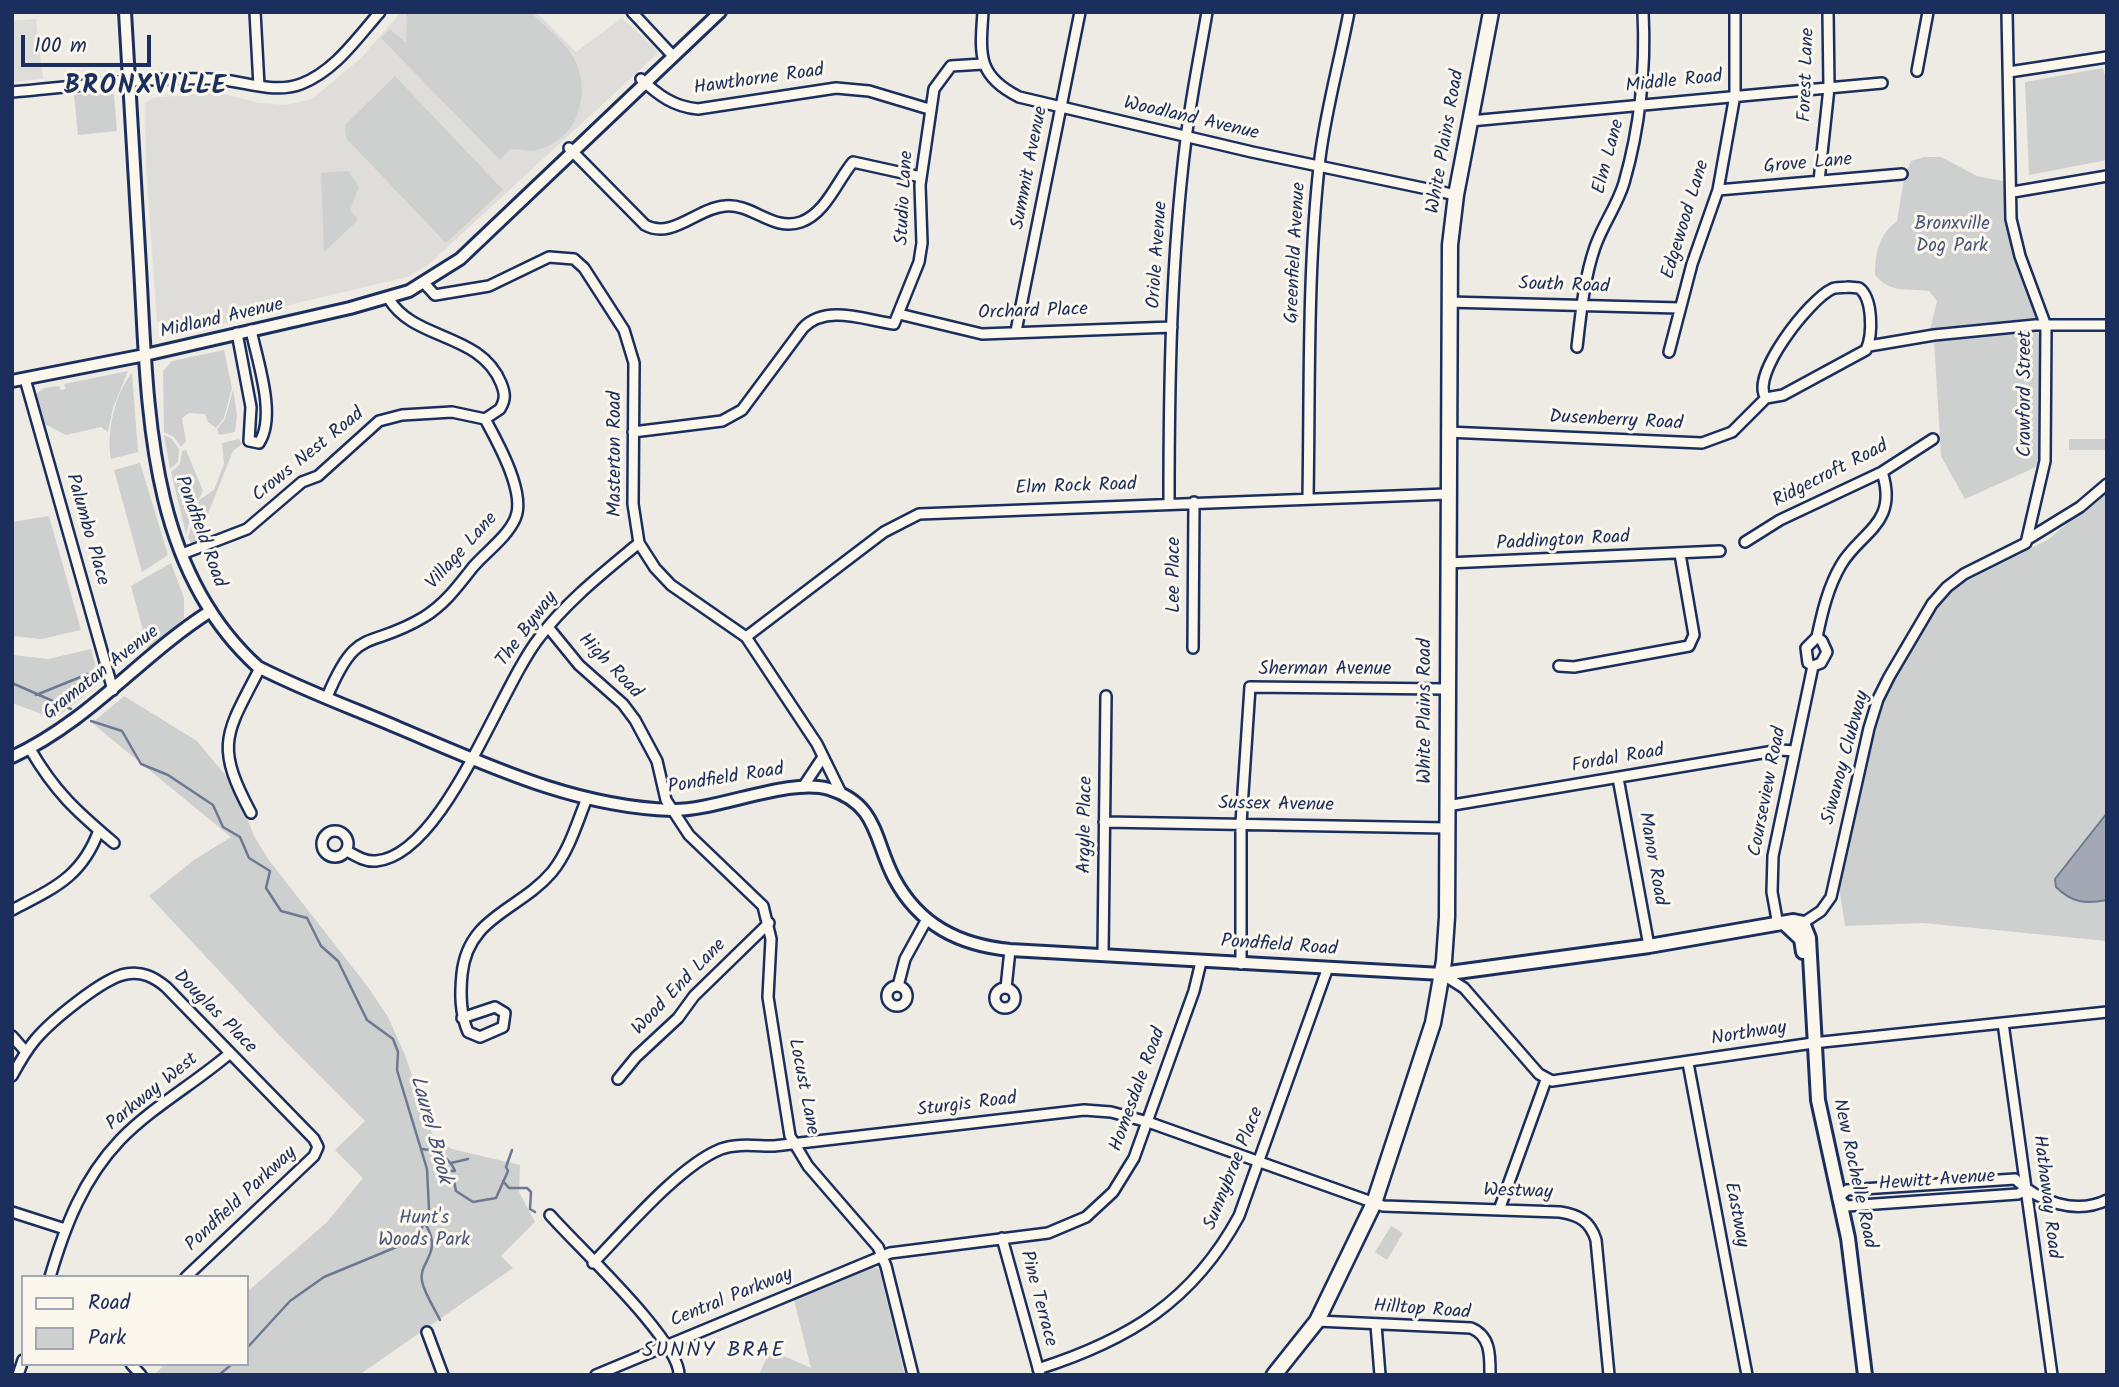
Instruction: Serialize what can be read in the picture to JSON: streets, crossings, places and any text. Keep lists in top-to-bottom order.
{
  "streets": {
    "main road": ["White Plains Road", "Pondfield Road", "New Rochelle Road"],
    "street": [
      "Forest Lane",
      "Hawthorne Road",
      "Middle Road",
      "Woodland Avenue",
      "Elm Lane",
      "Grove Lane",
      "Summit Avenue",
      "Studio Lane",
      "Edgewood Lane",
      "Greenfield Avenue",
      "Oriole Avenue",
      "South Road",
      "Orchard Place",
      "Midland Avenue",
      "Crawford Street",
      "Dusenberry Road",
      "Masterton Road",
      "Crows Nest Road",
      "Ridgecroft Road",
      "Elm Rock Road",
      "Palumbo Place",
      "Paddington Road",
      "Village Lane",
      "Lee Place",
      "The Byway",
      "High Road",
      "Sherman Avenue",
      "Gramatan Avenue",
      "Siwanoy Clubway",
      "Fordal Road",
      "Courseview Road",
      "Sussex Avenue",
      "Argyle Place",
      "Manor Road",
      "Wood End Lane",
      "Douglas Place",
      "Northway",
      "Locust Lane",
      "Homesdale Road",
      "Parkway West",
      "Sturgis Road",
      "Sunnybrae Place",
      "Hewitt Avenue",
      "Westway",
      "Hathaway Road",
      "Pondfield Parkway",
      "Eastway",
      "Central Parkway",
      "Pine Terrace",
      "Hilltop Road"
    ]
  },
  "crossings": [
    ["Forest Lane", "Middle Road"],
    ["Forest Lane", "Grove Lane"],
    ["Hawthorne Road", "Studio Lane"],
    ["Hawthorne Road", "Midland Avenue"],
    ["Middle Road", "White Plains Road"],
    ["Middle Road", "Elm Lane"],
    ["Middle Road", "Edgewood Lane"],
    ["Woodland Avenue", "White Plains Road"],
    ["Woodland Avenue", "Summit Avenue"],
    ["Woodland Avenue", "Studio Lane"],
    ["Woodland Avenue", "Greenfield Avenue"],
    ["Woodland Avenue", "Oriole Avenue"],
    ["White Plains Road", "South Road"],
    ["White Plains Road", "Dusenberry Road"],
    ["White Plains Road", "Elm Rock Road"],
    ["White Plains Road", "Pondfield Road"],
    ["White Plains Road", "Paddington Road"],
    ["White Plains Road", "Sherman Avenue"],
    ["White Plains Road", "Fordal Road"],
    ["White Plains Road", "Sussex Avenue"],
    ["White Plains Road", "Sturgis Road"],
    ["White Plains Road", "Westway"],
    ["White Plains Road", "Hilltop Road"],
    ["Elm Lane", "South Road"],
    ["Grove Lane", "Edgewood Lane"],
    ["Summit Avenue", "Orchard Place"],
    ["Studio Lane", "Orchard Place"],
    ["Studio Lane", "Masterton Road"],
    ["Edgewood Lane", "South Road"],
    ["Greenfield Avenue", "Elm Rock Road"],
    ["Oriole Avenue", "Orchard Place"],
    ["Oriole Avenue", "Elm Rock Road"],
    ["Midland Avenue", "Masterton Road"],
    ["Midland Avenue", "Palumbo Place"],
    ["Midland Avenue", "Pondfield Road"],
    ["Crawford Street", "Siwanoy Clubway"],
    ["Masterton Road", "Elm Rock Road"],
    ["Masterton Road", "Pondfield Road"],
    ["Masterton Road", "The Byway"],
    ["Crows Nest Road", "Pondfield Road"],
    ["Crows Nest Road", "Village Lane"],
    ["Ridgecroft Road", "Courseview Road"],
    ["Elm Rock Road", "Lee Place"],
    ["Palumbo Place", "Gramatan Avenue"],
    ["Pondfield Road", "Village Lane"],
    ["Pondfield Road", "The Byway"],
    ["Pondfield Road", "High Road"],
    ["Pondfield Road", "Gramatan Avenue"],
    ["Pondfield Road", "Courseview Road"],
    ["Pondfield Road", "Argyle Place"],
    ["Pondfield Road", "Manor Road"],
    ["Pondfield Road", "Homesdale Road"],
    ["Pondfield Road", "Sunnybrae Place"],
    ["Pondfield Road", "New Rochelle Road"],
    ["The Byway", "High Road"],
    ["Sherman Avenue", "Sussex Avenue"],
    ["Siwanoy Clubway", "New Rochelle Road"],
    ["Fordal Road", "Courseview Road"],
    ["Fordal Road", "Manor Road"],
    ["Courseview Road", "New Rochelle Road"],
    ["Sussex Avenue", "Argyle Place"],
    ["Wood End Lane", "Locust Lane"],
    ["Douglas Place", "Parkway West"],
    ["Douglas Place", "Pondfield Parkway"],
    ["Northway", "New Rochelle Road"],
    ["Northway", "Hathaway Road"],
    ["Northway", "Eastway"],
    ["Locust Lane", "Homesdale Road"],
    ["Locust Lane", "Sturgis Road"],
    ["Locust Lane", "Central Parkway"],
    ["Homesdale Road", "Sturgis Road"],
    ["Homesdale Road", "Central Parkway"],
    ["Homesdale Road", "Pine Terrace"],
    ["Sturgis Road", "Sunnybrae Place"],
    ["Sturgis Road", "Westway"],
    ["Sunnybrae Place", "Pine Terrace"],
    ["New Rochelle Road", "Hewitt Avenue"],
    ["Hewitt Avenue", "Hathaway Road"]
  ],
  "districts": ["BRONXVILLE", "SUNNY BRAE"],
  "water": ["Laurel Brook"],
  "parks": ["Bronxville Dog Park", "Hunt's Woods Park"],
  "legend": ["Road", "Park"],
  "scale_bar": "100 m"
}
